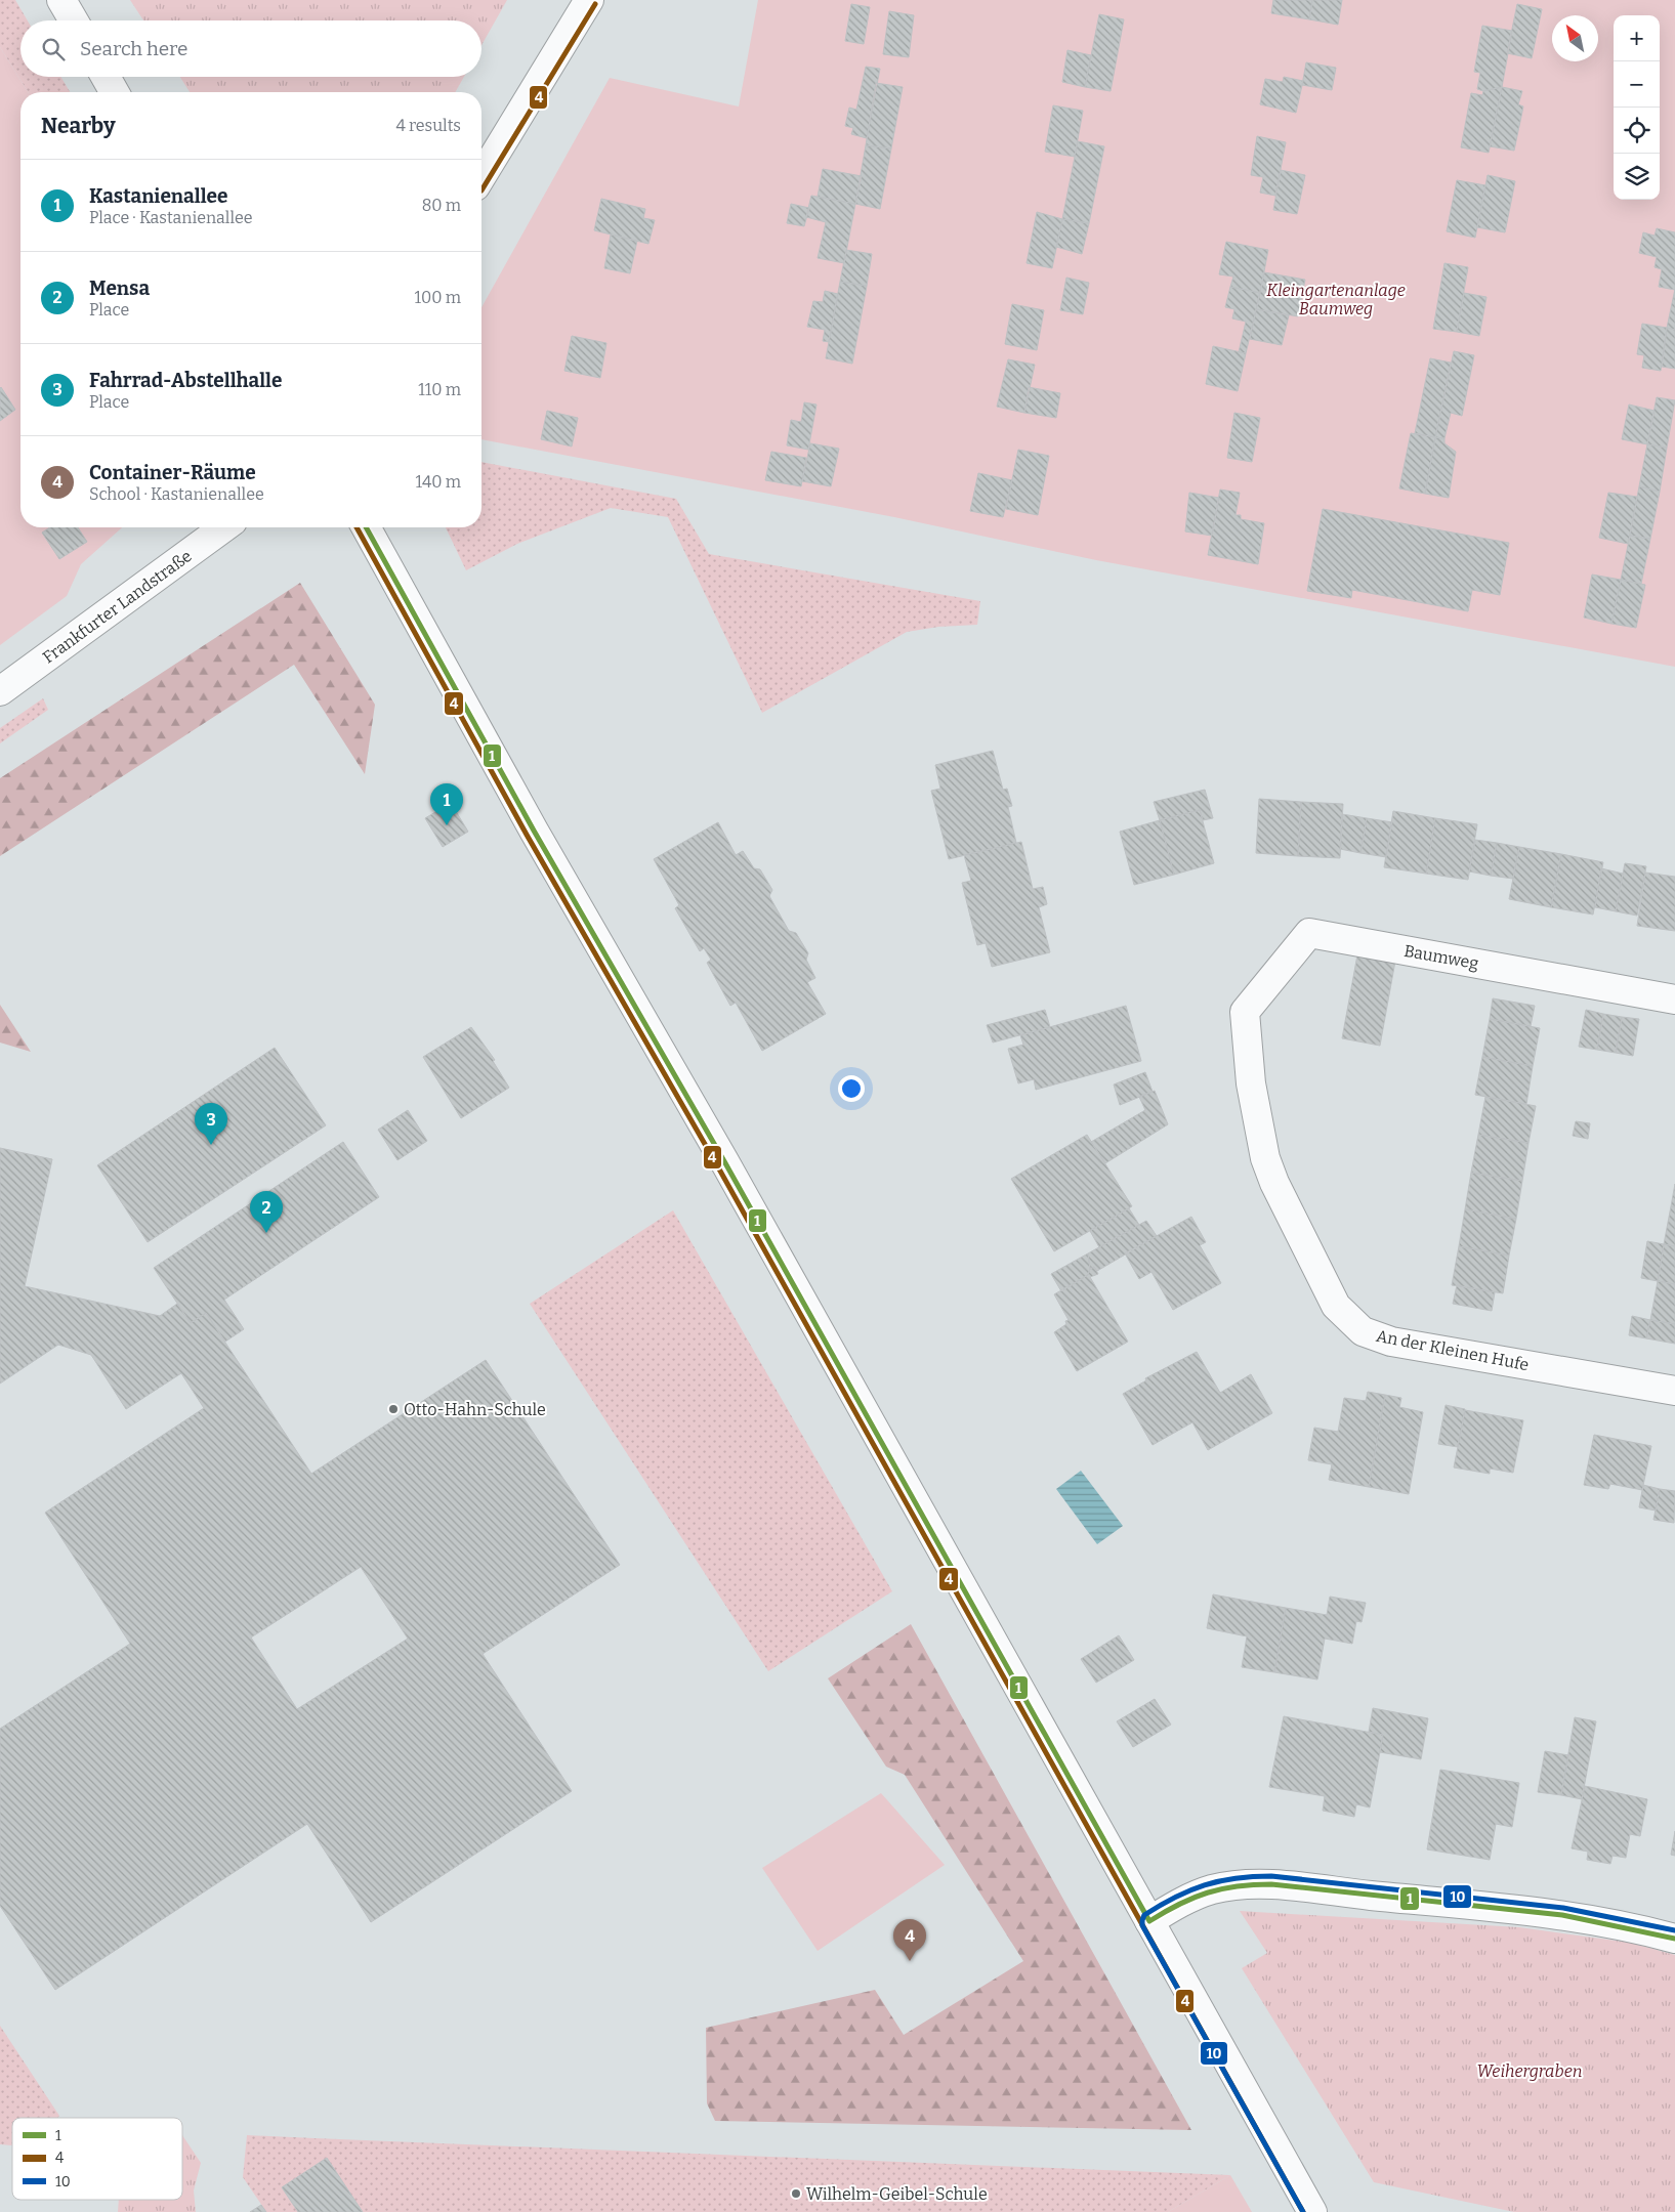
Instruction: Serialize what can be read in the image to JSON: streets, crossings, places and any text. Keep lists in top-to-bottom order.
{
  "streets": {
    "street": ["Frankfurter Landstraße", "Baumweg", "An der Kleinen Hufe"]
  },
  "crossings": [
    ["Baumweg", "An der Kleinen Hufe"]
  ],
  "parks": ["Kleingartenanlage Baumweg", "Weihergraben"],
  "places": ["Otto-Hahn-Schule", "Wilhelm-Geibel-Schule"],
  "lines": ["transit line 4", "transit line 1", "transit line 10"],
  "legend": ["1", "4", "10"],
  "north": "top left",
  "page": {
    "map_buttons": ["+", "−"],
    "search": "Search here",
    "heading": ["Nearby", "4 results"],
    "list": [
      {
        "mark": "1",
        "name": "Kastanienallee",
        "note": "Place · Kastanienallee",
        "value": "80 m"
      },
      {
        "mark": "2",
        "name": "Mensa",
        "note": "Place",
        "value": "100 m"
      },
      {
        "mark": "3",
        "name": "Fahrrad-Abstellhalle",
        "note": "Place",
        "value": "110 m"
      },
      {
        "mark": "4",
        "name": "Container-Räume",
        "note": "School · Kastanienallee",
        "value": "140 m"
      }
    ],
    "pins": [
      "1",
      "3",
      "2",
      "4"
    ]
  }
}
